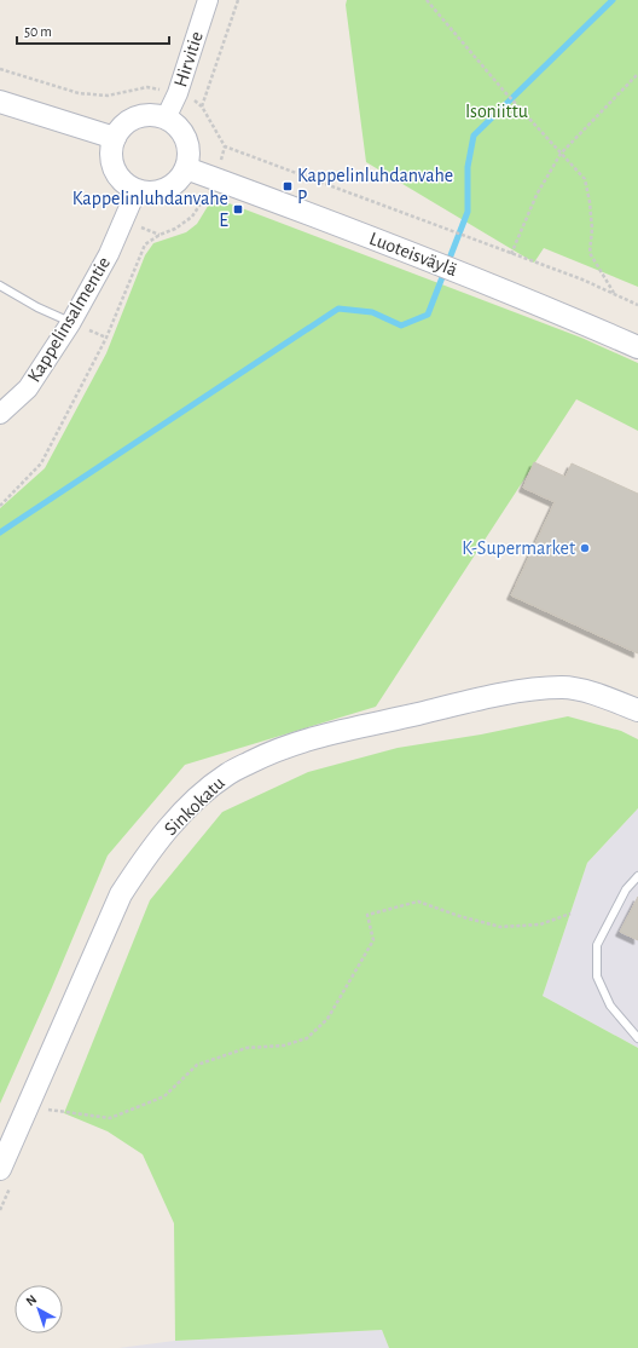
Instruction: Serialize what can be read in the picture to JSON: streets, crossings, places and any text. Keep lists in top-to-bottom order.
{
  "streets": {
    "main road": ["Luoteisväylä", "Sinkokatu"],
    "street": ["Hirvitie", "Kappelinsalmentie"]
  },
  "crossings": [
    ["Hirvitie", "Luoteisväylä"],
    ["Hirvitie", "Kappelinsalmentie"],
    ["Luoteisväylä", "Kappelinsalmentie"]
  ],
  "parks": ["Isoniittu"],
  "places": {
    "transit": ["Kappelinluhdanvahe P", "Kappelinluhdanvahe E"],
    "other": ["K-Supermarket"]
  },
  "scale_bar": "50 m",
  "north": "top left"
}
